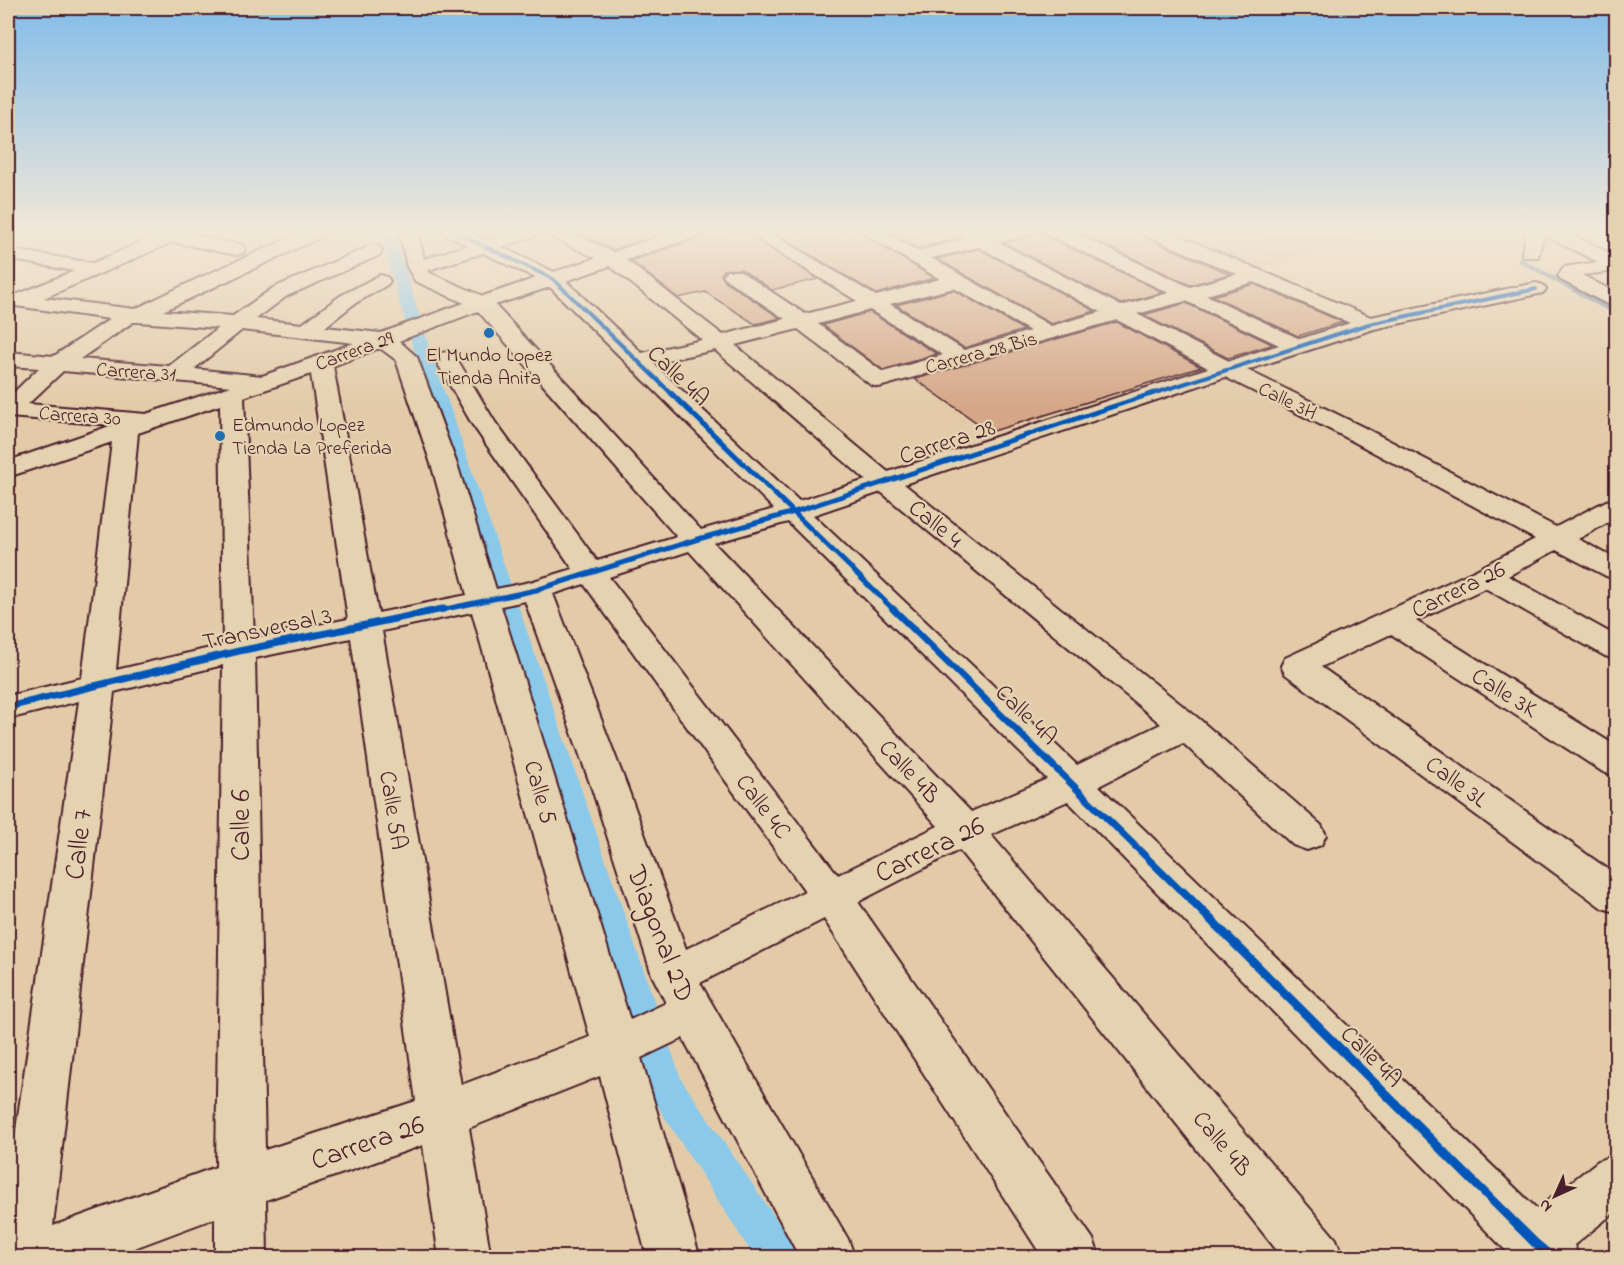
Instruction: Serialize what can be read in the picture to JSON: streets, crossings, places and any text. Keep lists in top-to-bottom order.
{
  "streets": {
    "street": [
      "Carrera 29",
      "Carrera 28 Bis",
      "Carrera 31",
      "Calle 4A",
      "Calle 3H",
      "Carrera 30",
      "Carrera 28",
      "Calle 4",
      "Carrera 26",
      "Transversal 3",
      "Calle 3K",
      "Calle 4B",
      "Calle 3L",
      "Calle 5",
      "Calle 4C",
      "Calle 5A",
      "Calle 6",
      "Calle 7",
      "Diagonal 2D"
    ]
  },
  "crossings": [
    ["Carrera 29", "Carrera 31"],
    ["Carrera 29", "Carrera 30"],
    ["Carrera 29", "Calle 4B"],
    ["Carrera 29", "Calle 5"],
    ["Carrera 29", "Calle 5A"],
    ["Carrera 29", "Calle 6"],
    ["Carrera 29", "Calle 7"],
    ["Carrera 28 Bis", "Calle 3H"],
    ["Carrera 31", "Calle 6"],
    ["Calle 4A", "Carrera 28"],
    ["Calle 4A", "Carrera 26"],
    ["Calle 3H", "Carrera 28"],
    ["Calle 3H", "Carrera 26"],
    ["Carrera 30", "Calle 7"],
    ["Carrera 28", "Calle 4"],
    ["Carrera 28", "Transversal 3"],
    ["Carrera 28", "Calle 4B"],
    ["Carrera 28", "Calle 5"],
    ["Carrera 28", "Calle 4C"],
    ["Carrera 28", "Diagonal 2D"],
    ["Calle 4", "Carrera 26"],
    ["Carrera 26", "Calle 3K"],
    ["Carrera 26", "Calle 4B"],
    ["Carrera 26", "Calle 3L"],
    ["Carrera 26", "Calle 5"],
    ["Carrera 26", "Calle 4C"],
    ["Carrera 26", "Calle 5A"],
    ["Carrera 26", "Calle 6"],
    ["Carrera 26", "Diagonal 2D"],
    ["Transversal 3", "Calle 5"],
    ["Transversal 3", "Calle 5A"],
    ["Transversal 3", "Calle 6"],
    ["Transversal 3", "Calle 7"],
    ["Transversal 3", "Diagonal 2D"],
    ["Calle 5", "Diagonal 2D"]
  ],
  "places": ["El Mundo Lopez Tienda Anita", "Edmundo Lopez Tienda La Preferida"],
  "north": "bottom left"
}
